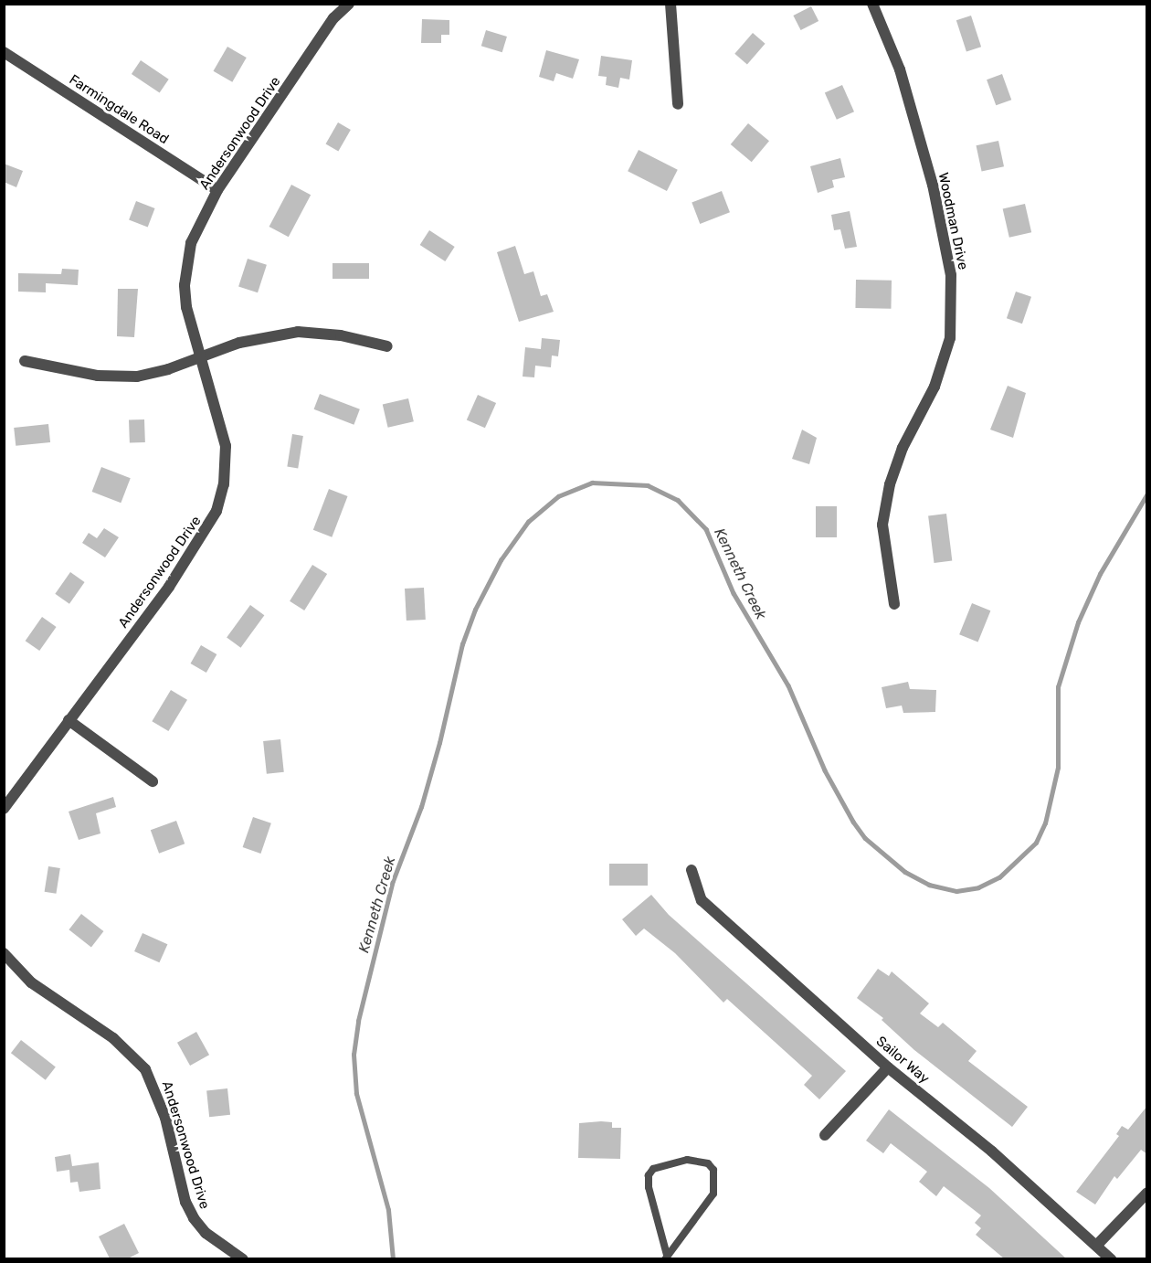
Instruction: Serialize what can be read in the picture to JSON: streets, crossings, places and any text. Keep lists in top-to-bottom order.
{
  "streets": {
    "street": [
      "Farmingdale Road",
      "Andersonwood Drive",
      "Woodman Drive",
      "Sailor Way"
    ]
  },
  "crossings": [
    ["Farmingdale Road", "Andersonwood Drive"]
  ],
  "water": ["Kenneth Creek"]
}
